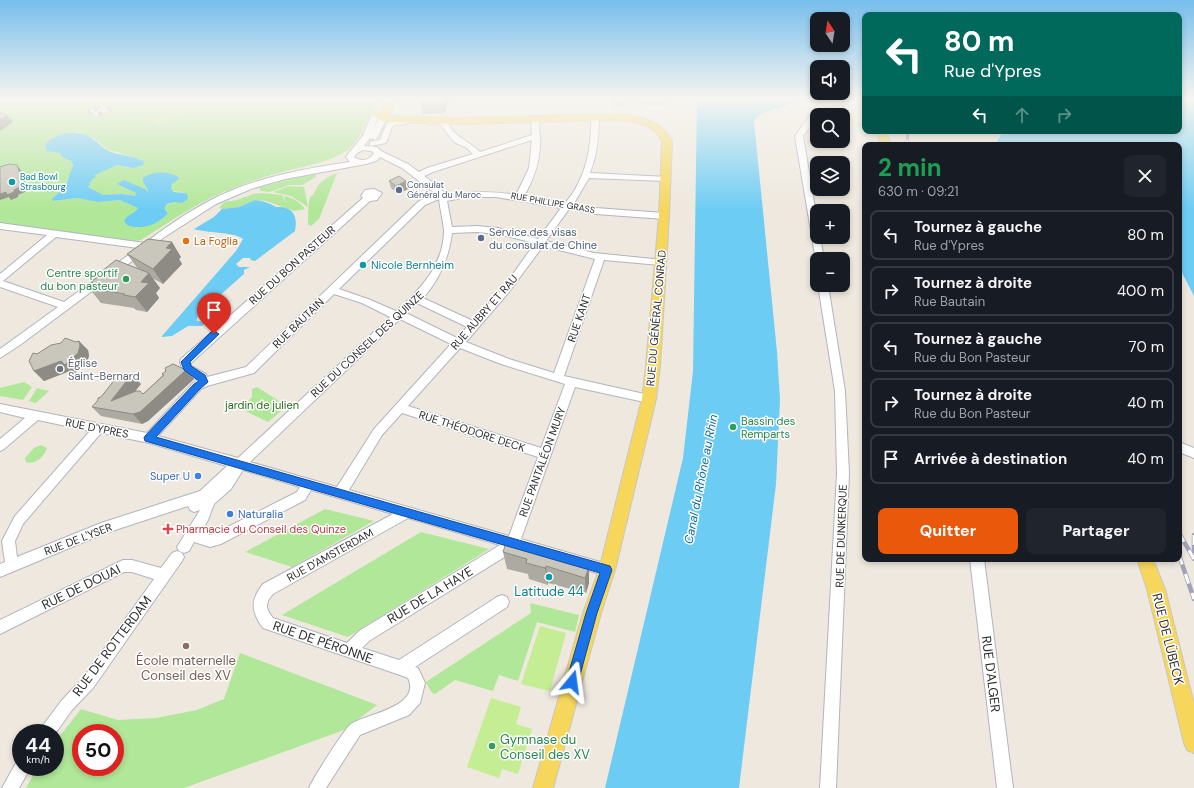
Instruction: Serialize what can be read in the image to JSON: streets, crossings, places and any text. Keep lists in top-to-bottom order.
{
  "streets": {
    "main road": ["RUE DU GÉNÉRAL CONRAD", "RUE DE LÜBECK"],
    "street": [
      "RUE PHILLIPE GRASS",
      "RUE DU BON PASTEUR",
      "RUE AUBRY ET RAU",
      "RUE KANT",
      "RUE BAUTAIN",
      "RUE DU CONSEIL DES QUINZE",
      "RUE D'YPRES",
      "RUE THÉODORE DECK",
      "RUE PANTALÉON MURY",
      "RUE DE DUNKERQUE",
      "RUE DE L'YSER",
      "RUE D'AMSTERDAM",
      "RUE DE DOUAI",
      "RUE DE LA HAYE",
      "RUE DE PÉRONNE",
      "RUE DE ROTTERDAM",
      "RUE D'ALGER"
    ]
  },
  "crossings": [
    ["RUE PHILLIPE GRASS", "RUE AUBRY ET RAU"],
    ["RUE PHILLIPE GRASS", "RUE DU GÉNÉRAL CONRAD"],
    ["RUE PHILLIPE GRASS", "RUE BAUTAIN"],
    ["RUE PHILLIPE GRASS", "RUE DU CONSEIL DES QUINZE"],
    ["RUE DU BON PASTEUR", "RUE BAUTAIN"],
    ["RUE AUBRY ET RAU", "RUE D'YPRES"],
    ["RUE AUBRY ET RAU", "RUE THÉODORE DECK"],
    ["RUE DU GÉNÉRAL CONRAD", "RUE D'YPRES"],
    ["RUE BAUTAIN", "RUE DU CONSEIL DES QUINZE"],
    ["RUE BAUTAIN", "RUE D'YPRES"],
    ["RUE DU CONSEIL DES QUINZE", "RUE D'YPRES"],
    ["RUE DU CONSEIL DES QUINZE", "RUE DE L'YSER"],
    ["RUE D'YPRES", "RUE PANTALÉON MURY"],
    ["RUE D'YPRES", "RUE DE L'YSER"],
    ["RUE D'YPRES", "RUE D'AMSTERDAM"],
    ["RUE D'YPRES", "RUE DE LA HAYE"],
    ["RUE THÉODORE DECK", "RUE PANTALÉON MURY"],
    ["RUE PANTALÉON MURY", "RUE DE LA HAYE"],
    ["RUE DE L'YSER", "RUE DE ROTTERDAM"],
    ["RUE D'AMSTERDAM", "RUE DE PÉRONNE"],
    ["RUE DE DOUAI", "RUE DE ROTTERDAM"],
    ["RUE DE LA HAYE", "RUE DE PÉRONNE"]
  ],
  "water": ["Canal du Rhône au Rhin"],
  "parks": ["jardin de julien"],
  "places": {
    "other": [
      "Bad Bowl Strasbourg",
      "Consulat Général du Maroc",
      "Service des visas du consulat de Chine",
      "La Foglia",
      "Nicole Bernheim",
      "Centre sportif du bon pasteur",
      "Église Saint-Bernard",
      "Bassin des Remparts",
      "Super U",
      "Naturalia",
      "Latitude 44",
      "École maternelle Conseil des XV",
      "Gymnase du Conseil des XV"
    ],
    "health": ["Pharmacie du Conseil des Quinze"]
  },
  "north": "top",
  "page": {
    "map_buttons": ["+", "−"],
    "turn": ["80 m", "Rue d'Ypres"],
    "heading": ["2 min", "630 m · 09:21"],
    "list": [
      {
        "name": "Tournez à gauche",
        "note": "Rue d'Ypres",
        "value": "80 m"
      },
      {
        "name": "Tournez à droite",
        "note": "Rue Bautain",
        "value": "400 m"
      },
      {
        "name": "Tournez à gauche",
        "note": "Rue du Bon Pasteur",
        "value": "70 m"
      },
      {
        "name": "Tournez à droite",
        "note": "Rue du Bon Pasteur",
        "value": "40 m"
      },
      {
        "name": "Arrivée à destination",
        "value": "40 m"
      }
    ],
    "buttons": ["Quitter", "Partager"],
    "speed": "44 km/h",
    "limit": "50"
  }
}
